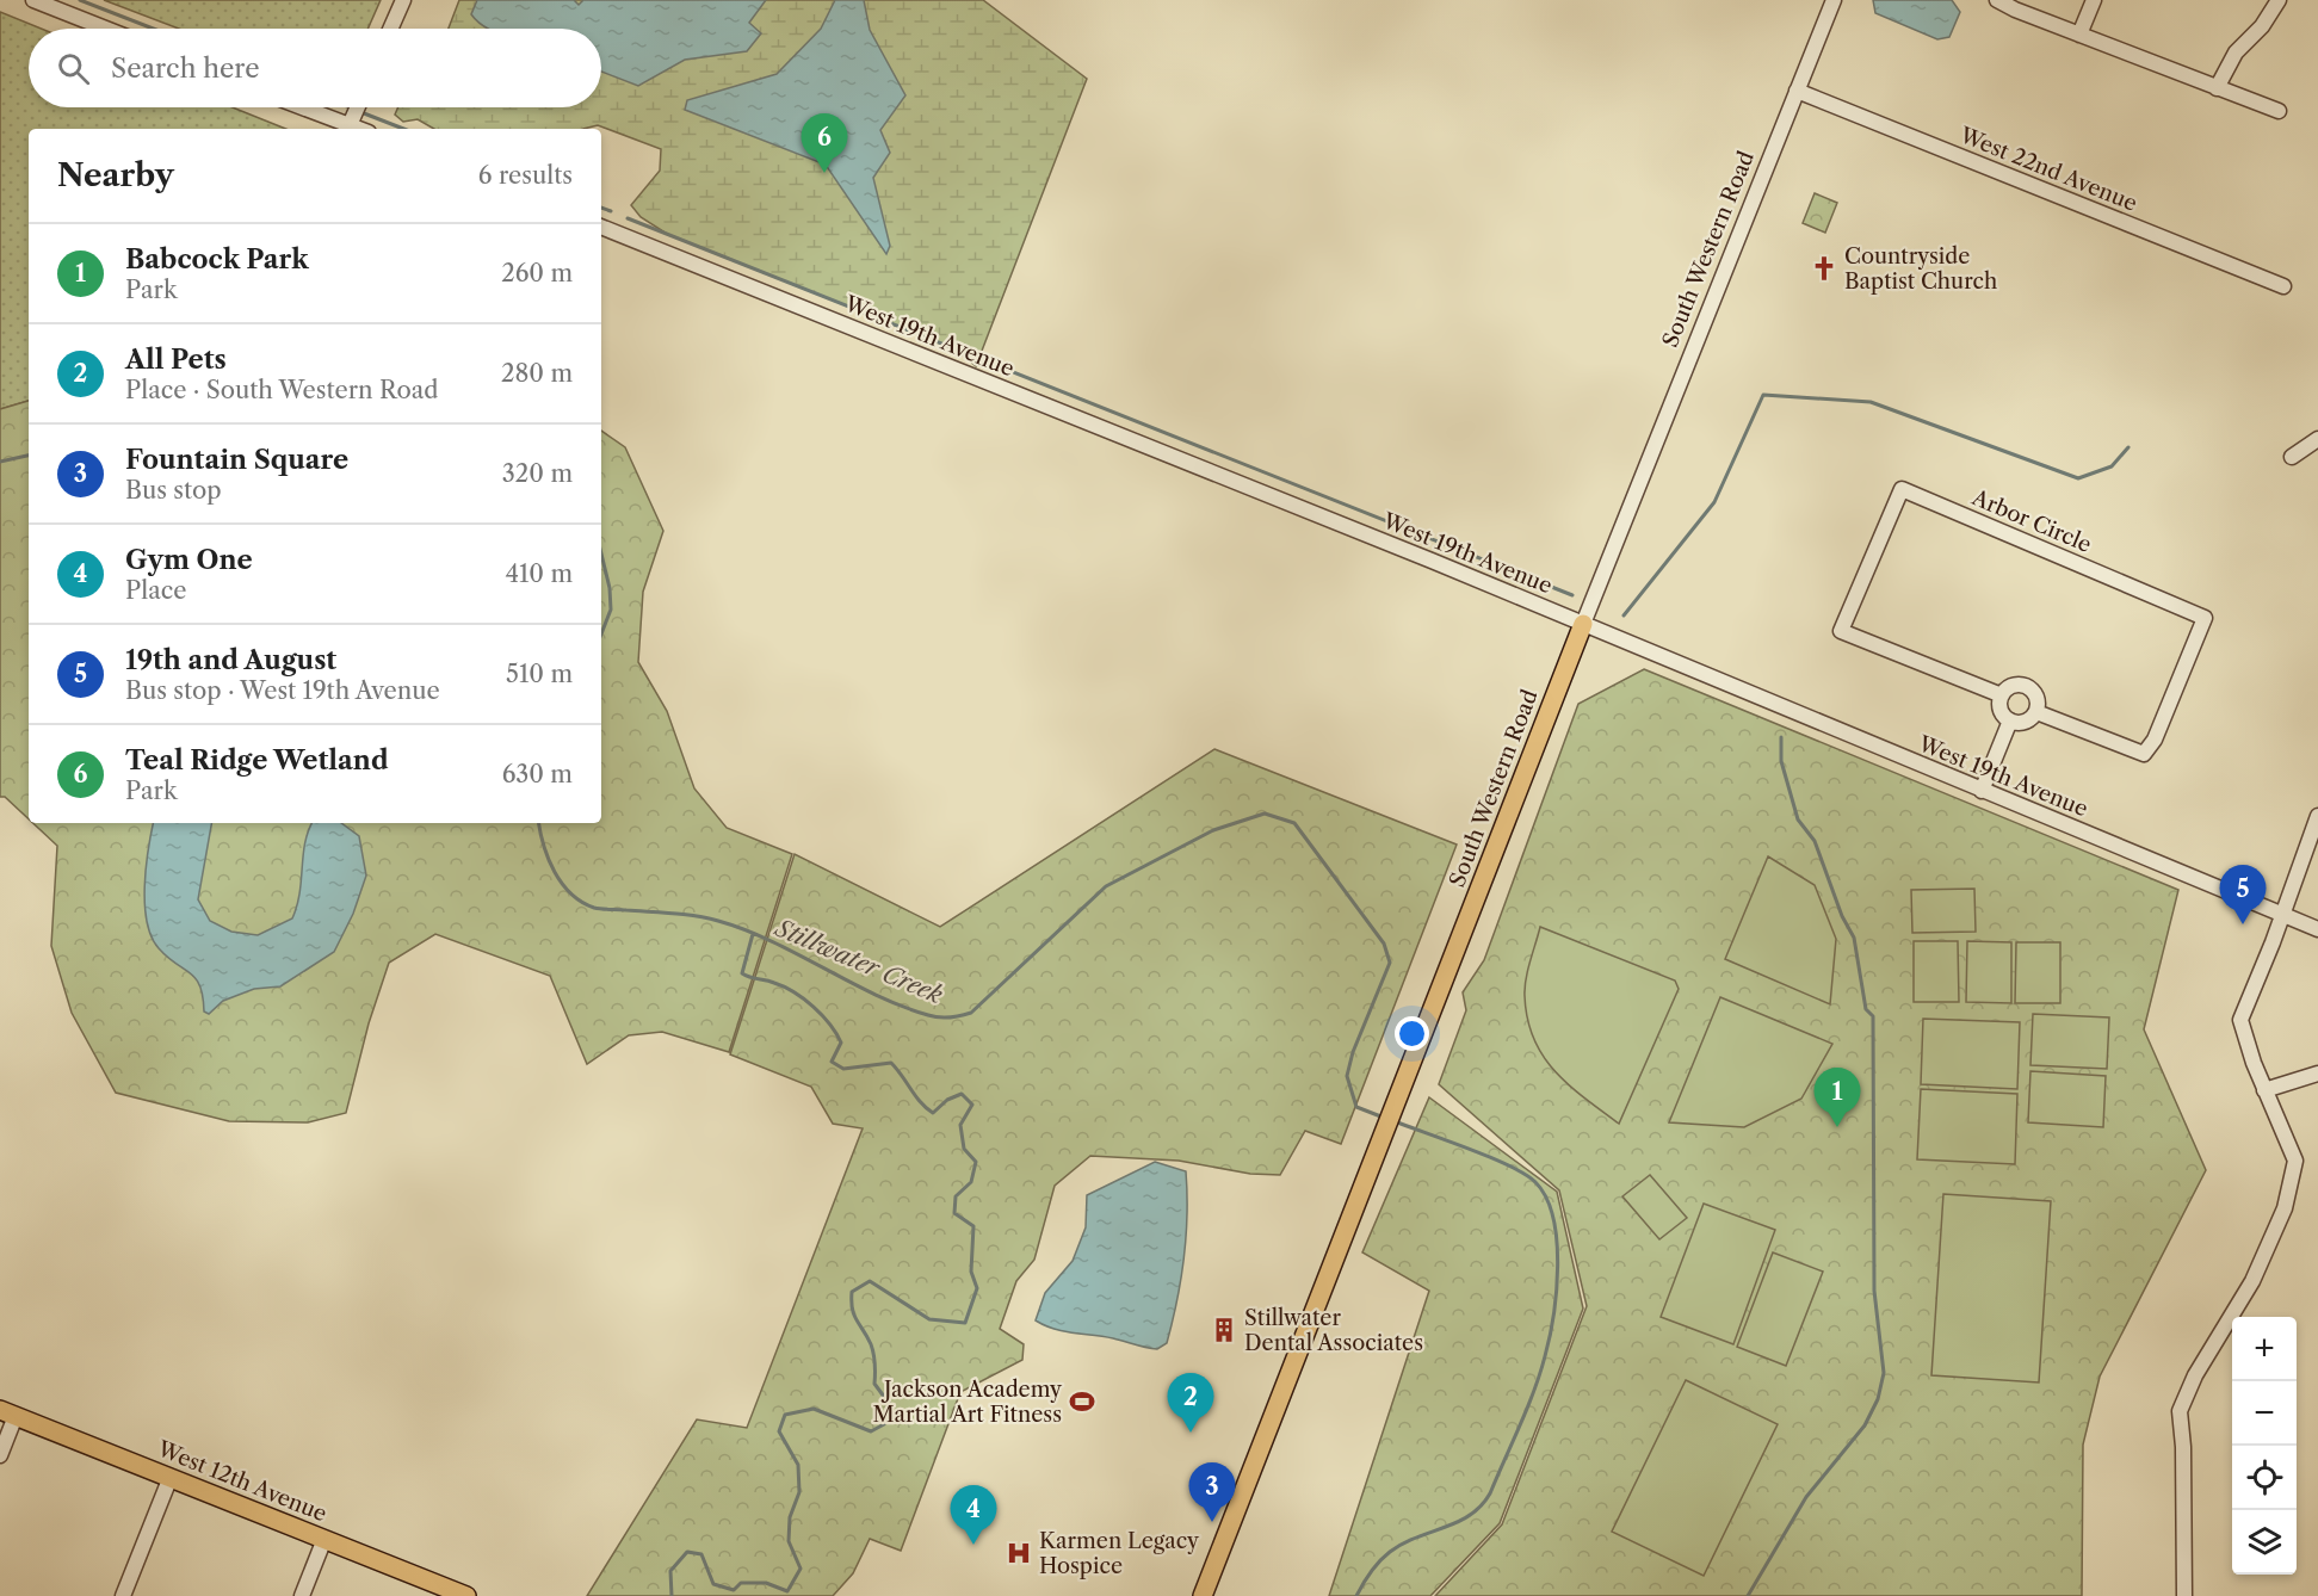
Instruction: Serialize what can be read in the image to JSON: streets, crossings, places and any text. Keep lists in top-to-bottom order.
{
  "streets": {
    "main road": ["South Western Road", "West 12th Avenue"],
    "street": ["West 22nd Avenue", "West 19th Avenue", "Arbor Circle"]
  },
  "crossings": [
    ["West 22nd Avenue", "South Western Road"],
    ["South Western Road", "West 19th Avenue"]
  ],
  "water": ["Stillwater Creek"],
  "places": {
    "church": ["Countryside Baptist Church"],
    "building": ["Stillwater Dental Associates"],
    "sports": ["Jackson Academy Martial Art Fitness"],
    "hospital": ["Karmen Legacy Hospice"]
  },
  "page": {
    "search": "Search here",
    "pins": [
      "6",
      "5",
      "1",
      "2",
      "3",
      "4"
    ],
    "heading": ["Nearby", "6 results"],
    "list": [
      {
        "mark": "1",
        "name": "Babcock Park",
        "note": "Park",
        "value": "260 m"
      },
      {
        "mark": "2",
        "name": "All Pets",
        "note": "Place · South Western Road",
        "value": "280 m"
      },
      {
        "mark": "3",
        "name": "Fountain Square",
        "note": "Bus stop",
        "value": "320 m"
      },
      {
        "mark": "4",
        "name": "Gym One",
        "note": "Place",
        "value": "410 m"
      },
      {
        "mark": "5",
        "name": "19th and August",
        "note": "Bus stop · West 19th Avenue",
        "value": "510 m"
      },
      {
        "mark": "6",
        "name": "Teal Ridge Wetland",
        "note": "Park",
        "value": "630 m"
      }
    ],
    "map_buttons": ["+", "−"]
  }
}
